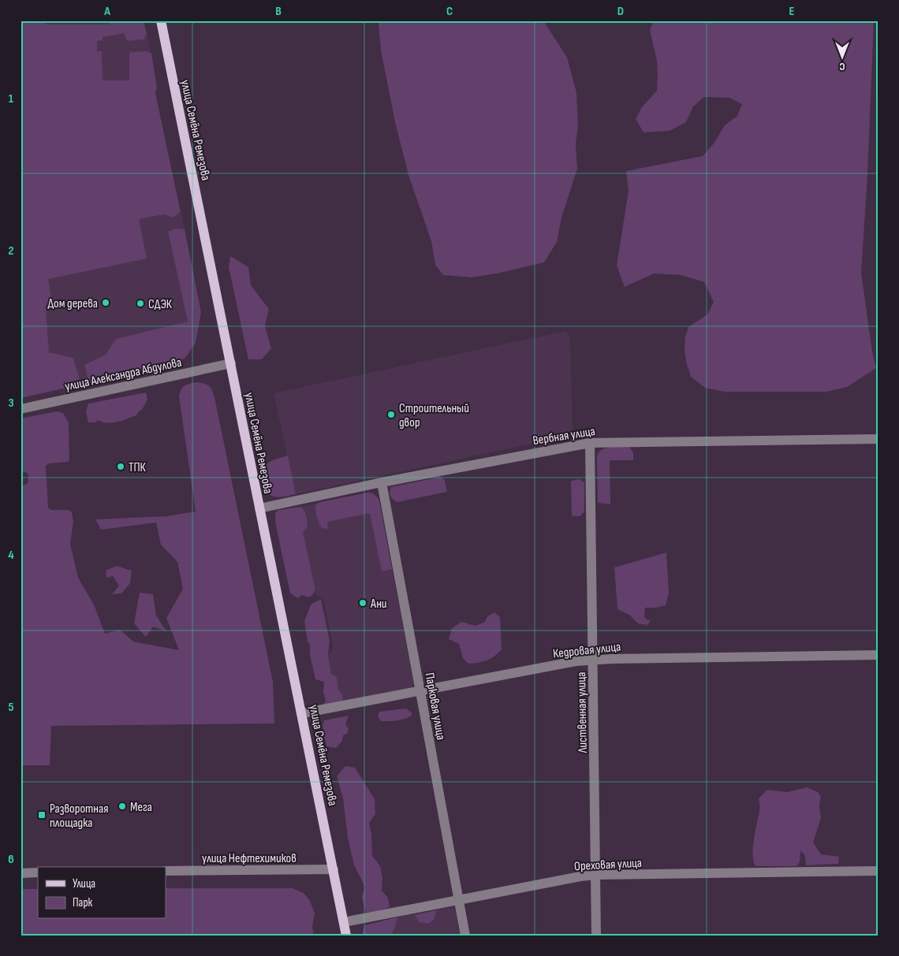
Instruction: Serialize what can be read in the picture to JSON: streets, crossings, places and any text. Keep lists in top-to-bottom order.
{
  "streets": {
    "main road": ["улица Семёна Ремезова"],
    "street": [
      "улица Александра Абдулова",
      "Вербная улица",
      "Кедровая улица",
      "Парковая улица",
      "Лиственная улица",
      "улица Нефтехимиков",
      "Ореховая улица"
    ]
  },
  "crossings": [
    ["улица Семёна Ремезова", "улица Александра Абдулова"],
    ["улица Семёна Ремезова", "Вербная улица"],
    ["улица Семёна Ремезова", "Кедровая улица"],
    ["улица Семёна Ремезова", "улица Нефтехимиков"],
    ["улица Семёна Ремезова", "Ореховая улица"],
    ["Вербная улица", "Парковая улица"],
    ["Вербная улица", "Лиственная улица"],
    ["Кедровая улица", "Парковая улица"],
    ["Кедровая улица", "Лиственная улица"],
    ["Парковая улица", "Ореховая улица"],
    ["Лиственная улица", "Ореховая улица"]
  ],
  "places": {
    "other": [
      "Дом дерева",
      "СДЭК",
      "Строительный двор",
      "ТПК",
      "Ани",
      "Мега"
    ],
    "transit": ["Разворотная площадка"]
  },
  "legend": ["Улица", "Парк"],
  "north": "bottom",
  "grid": {
    "columns": [
      "A",
      "B",
      "C",
      "D",
      "E"
    ],
    "rows": [
      "1",
      "2",
      "3",
      "4",
      "5",
      "6"
    ]
  }
}
